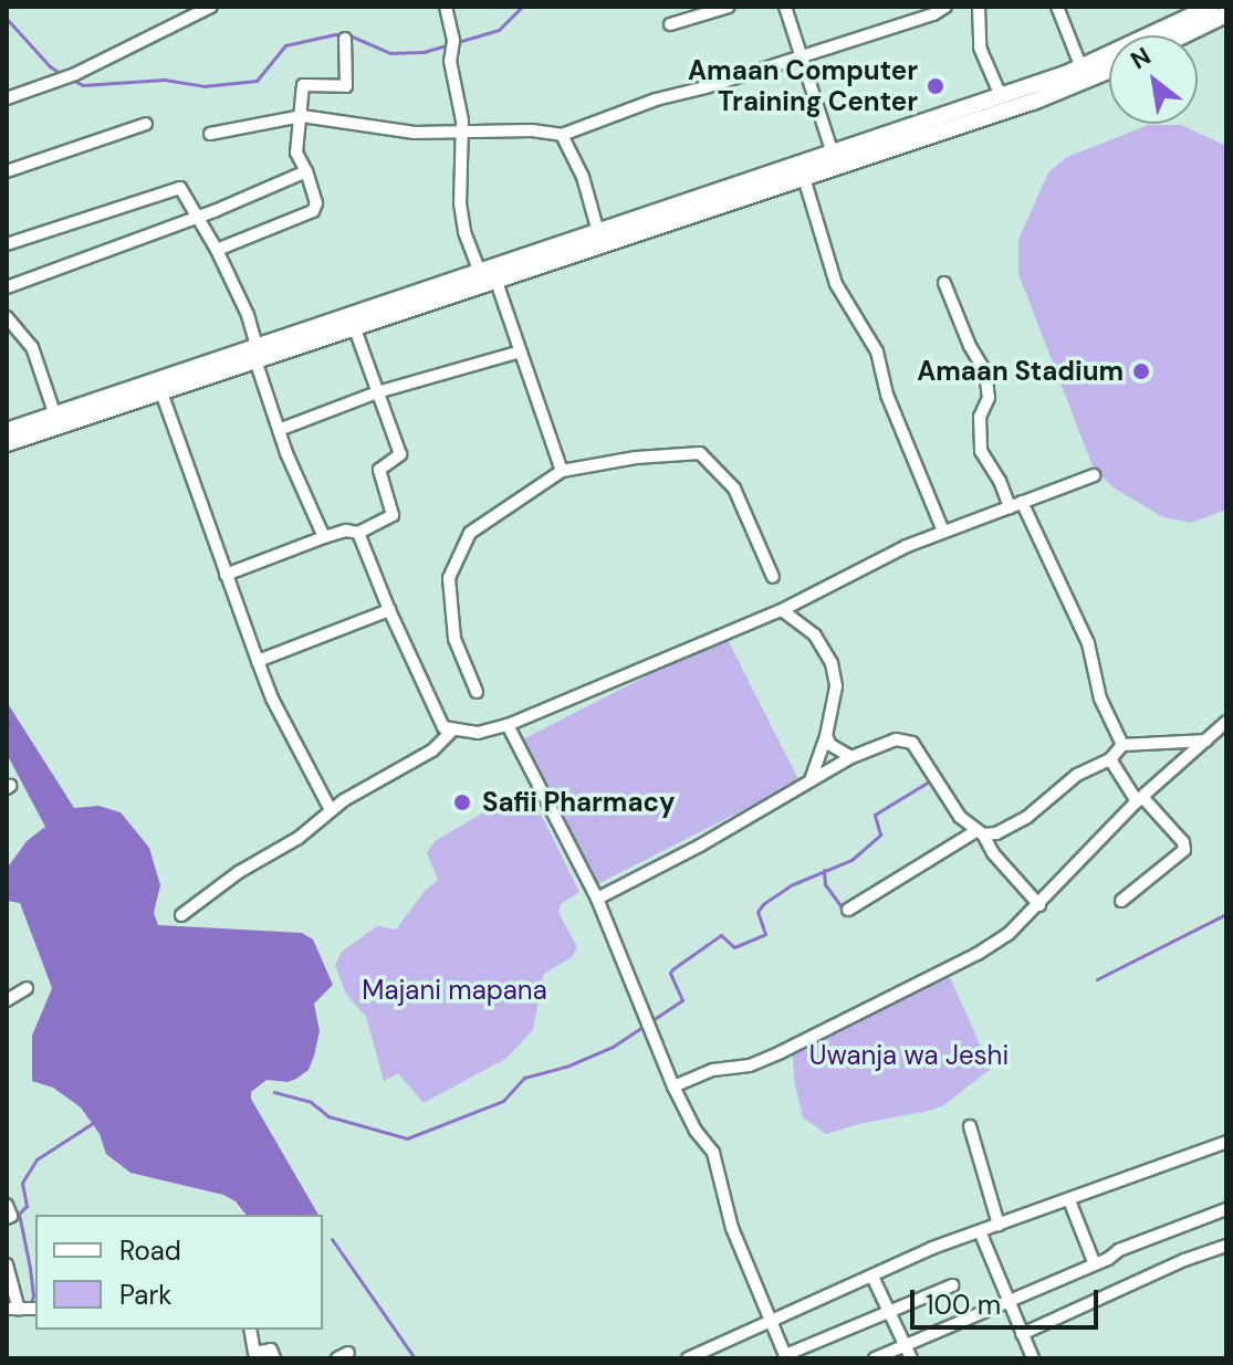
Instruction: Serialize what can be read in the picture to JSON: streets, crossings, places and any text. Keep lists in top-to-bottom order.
{
  "parks": ["Majani mapana", "Uwanja wa Jeshi"],
  "places": ["Amaan Computer Training Center", "Amaan Stadium", "Safii Pharmacy"],
  "legend": ["Road", "Park"],
  "scale_bar": "100 m",
  "north": "top left"
}
